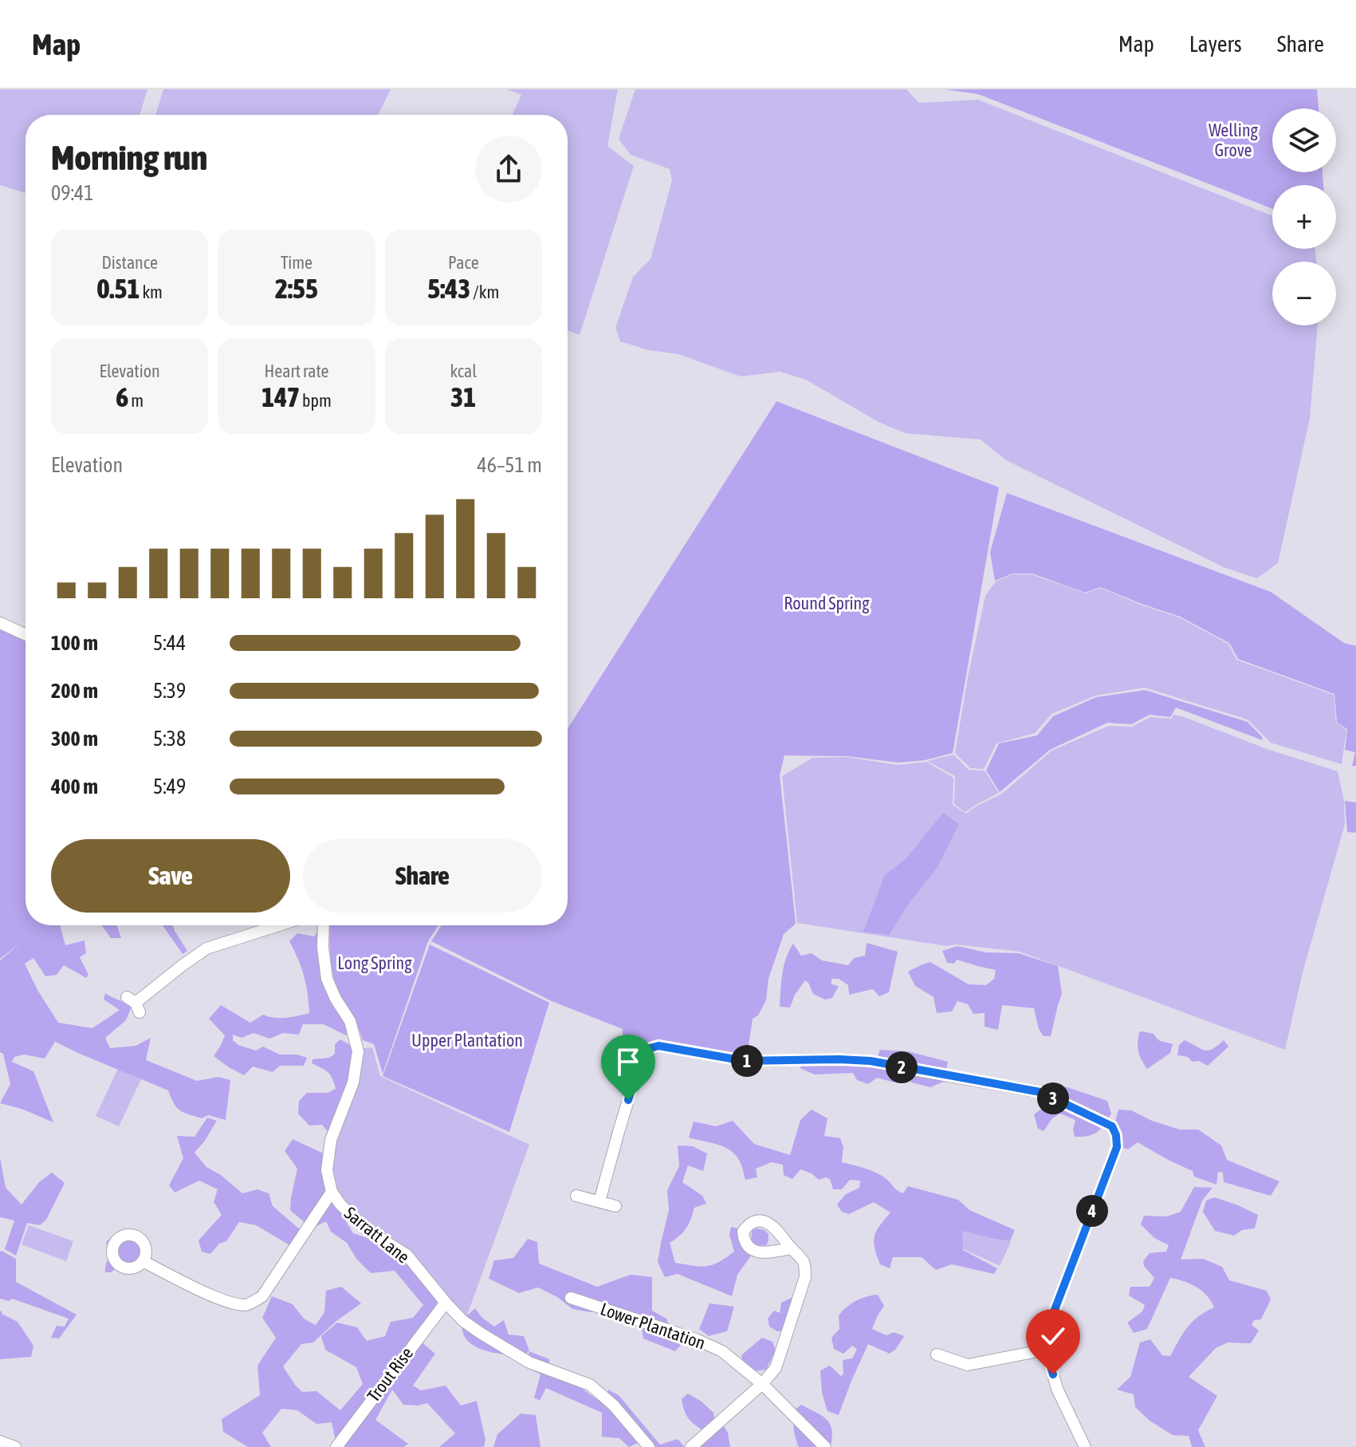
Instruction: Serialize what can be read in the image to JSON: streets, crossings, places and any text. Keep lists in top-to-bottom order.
{
  "streets": {
    "street": ["Sarratt Lane", "Lower Plantation", "Trout Rise"]
  },
  "crossings": [
    ["Sarratt Lane", "Trout Rise"]
  ],
  "parks": [
    "Welling Grove",
    "Round Spring",
    "Long Spring",
    "Upper Plantation"
  ],
  "page": {
    "header": "Map",
    "nav": ["Map", "Layers", "Share"],
    "map_buttons": ["+", "−"],
    "heading": ["Morning run", "09:41"],
    "stats": [
      ["Distance", "0.51 km"],
      ["Time", "2:55"],
      ["Pace", "5:43 /km"],
      ["Elevation", "6 m"],
      ["Heart rate", "147 bpm"],
      ["kcal", "31"]
    ],
    "chart": ["Elevation", "46–51 m"],
    "list": [
      {
        "name": "100 m",
        "note": "5:44"
      },
      {
        "name": "200 m",
        "note": "5:39"
      },
      {
        "name": "300 m",
        "note": "5:38"
      },
      {
        "name": "400 m",
        "note": "5:49"
      }
    ],
    "buttons": ["Save", "Share"],
    "pins": [
      "1",
      "2",
      "3",
      "4"
    ]
  }
}
